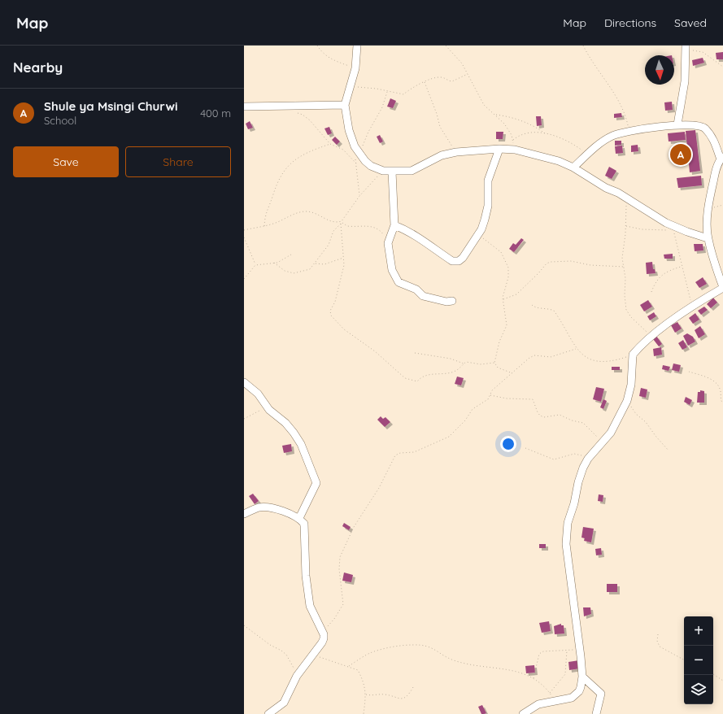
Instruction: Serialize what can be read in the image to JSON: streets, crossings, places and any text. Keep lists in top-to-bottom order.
{
  "north": "bottom",
  "page": {
    "header": "Map",
    "nav": ["Map", "Directions", "Saved"],
    "heading": "Nearby",
    "list": [
      {
        "mark": "A",
        "name": "Shule ya Msingi Churwi",
        "note": "School",
        "value": "400 m"
      }
    ],
    "buttons": ["Save", "Share"],
    "pins": "A",
    "map_buttons": ["+", "−"]
  }
}
